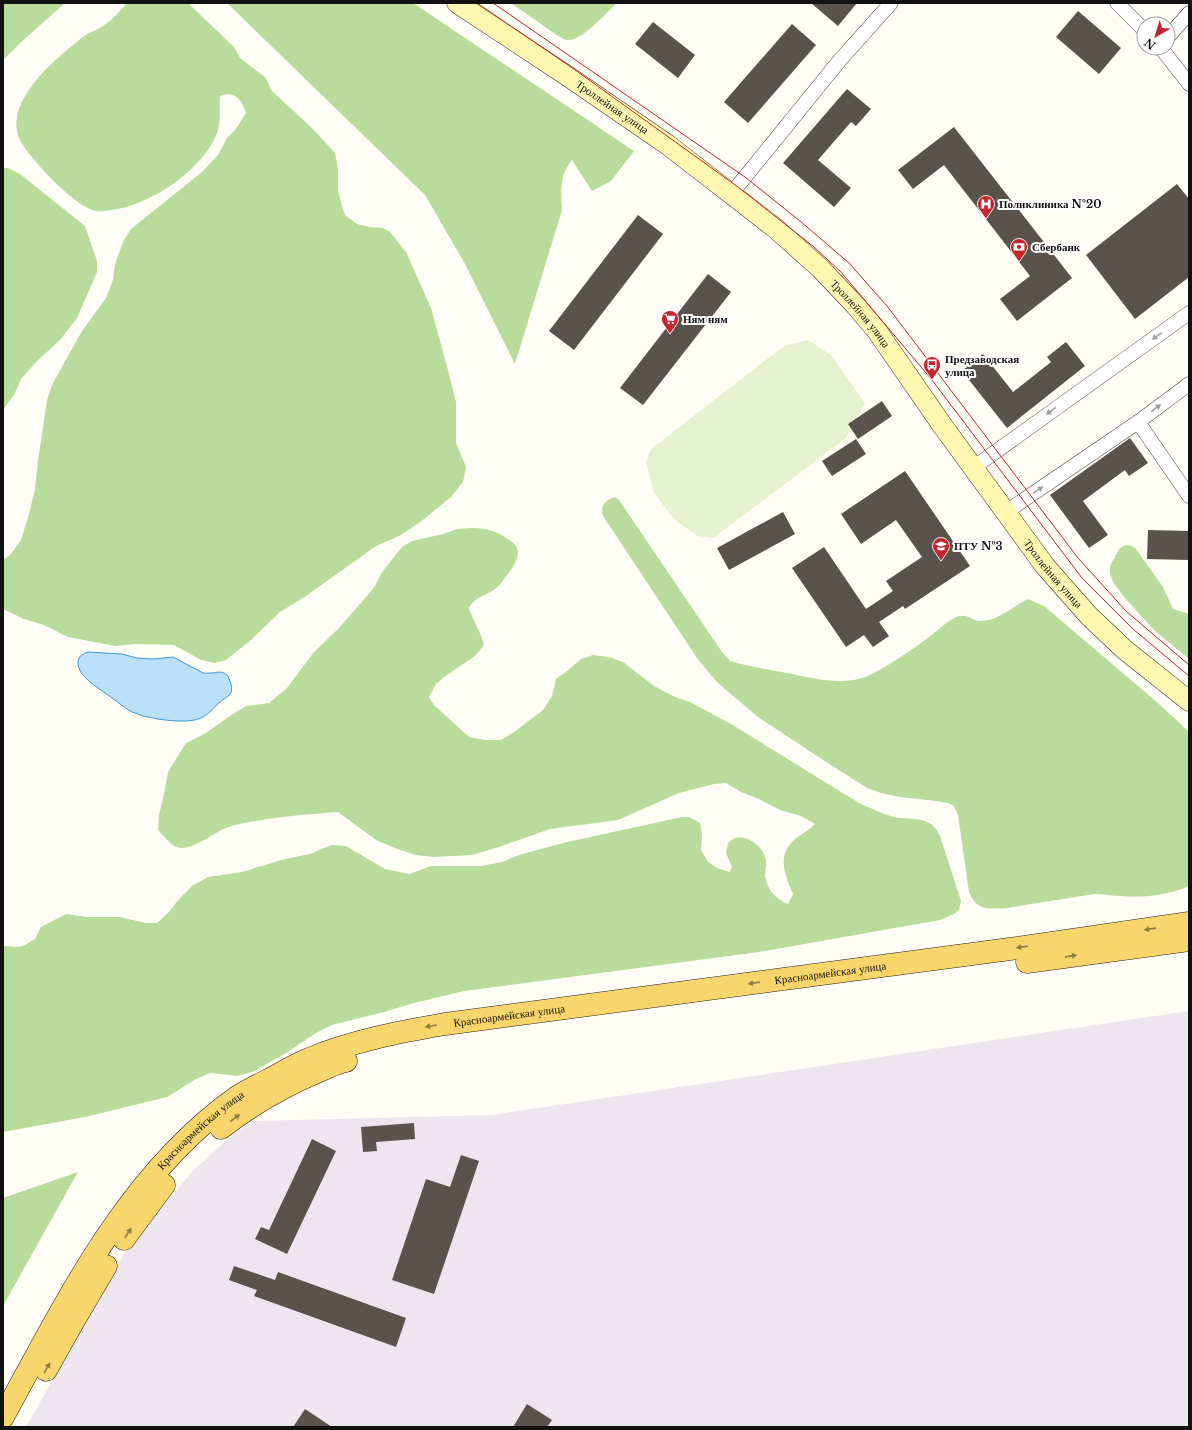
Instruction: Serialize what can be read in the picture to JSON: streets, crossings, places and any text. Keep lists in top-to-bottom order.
{
  "streets": {
    "main road": ["Красноармейская улица"],
    "street": ["Троллейная улица"]
  },
  "places": {
    "hospital": ["Поликлиника №20"],
    "bank": ["Сбербанк"],
    "supermarket": ["Ням ням"],
    "bus stop": ["Предзаводская улица"],
    "school or university": ["ПТУ №3"]
  },
  "north": "bottom left"
}
